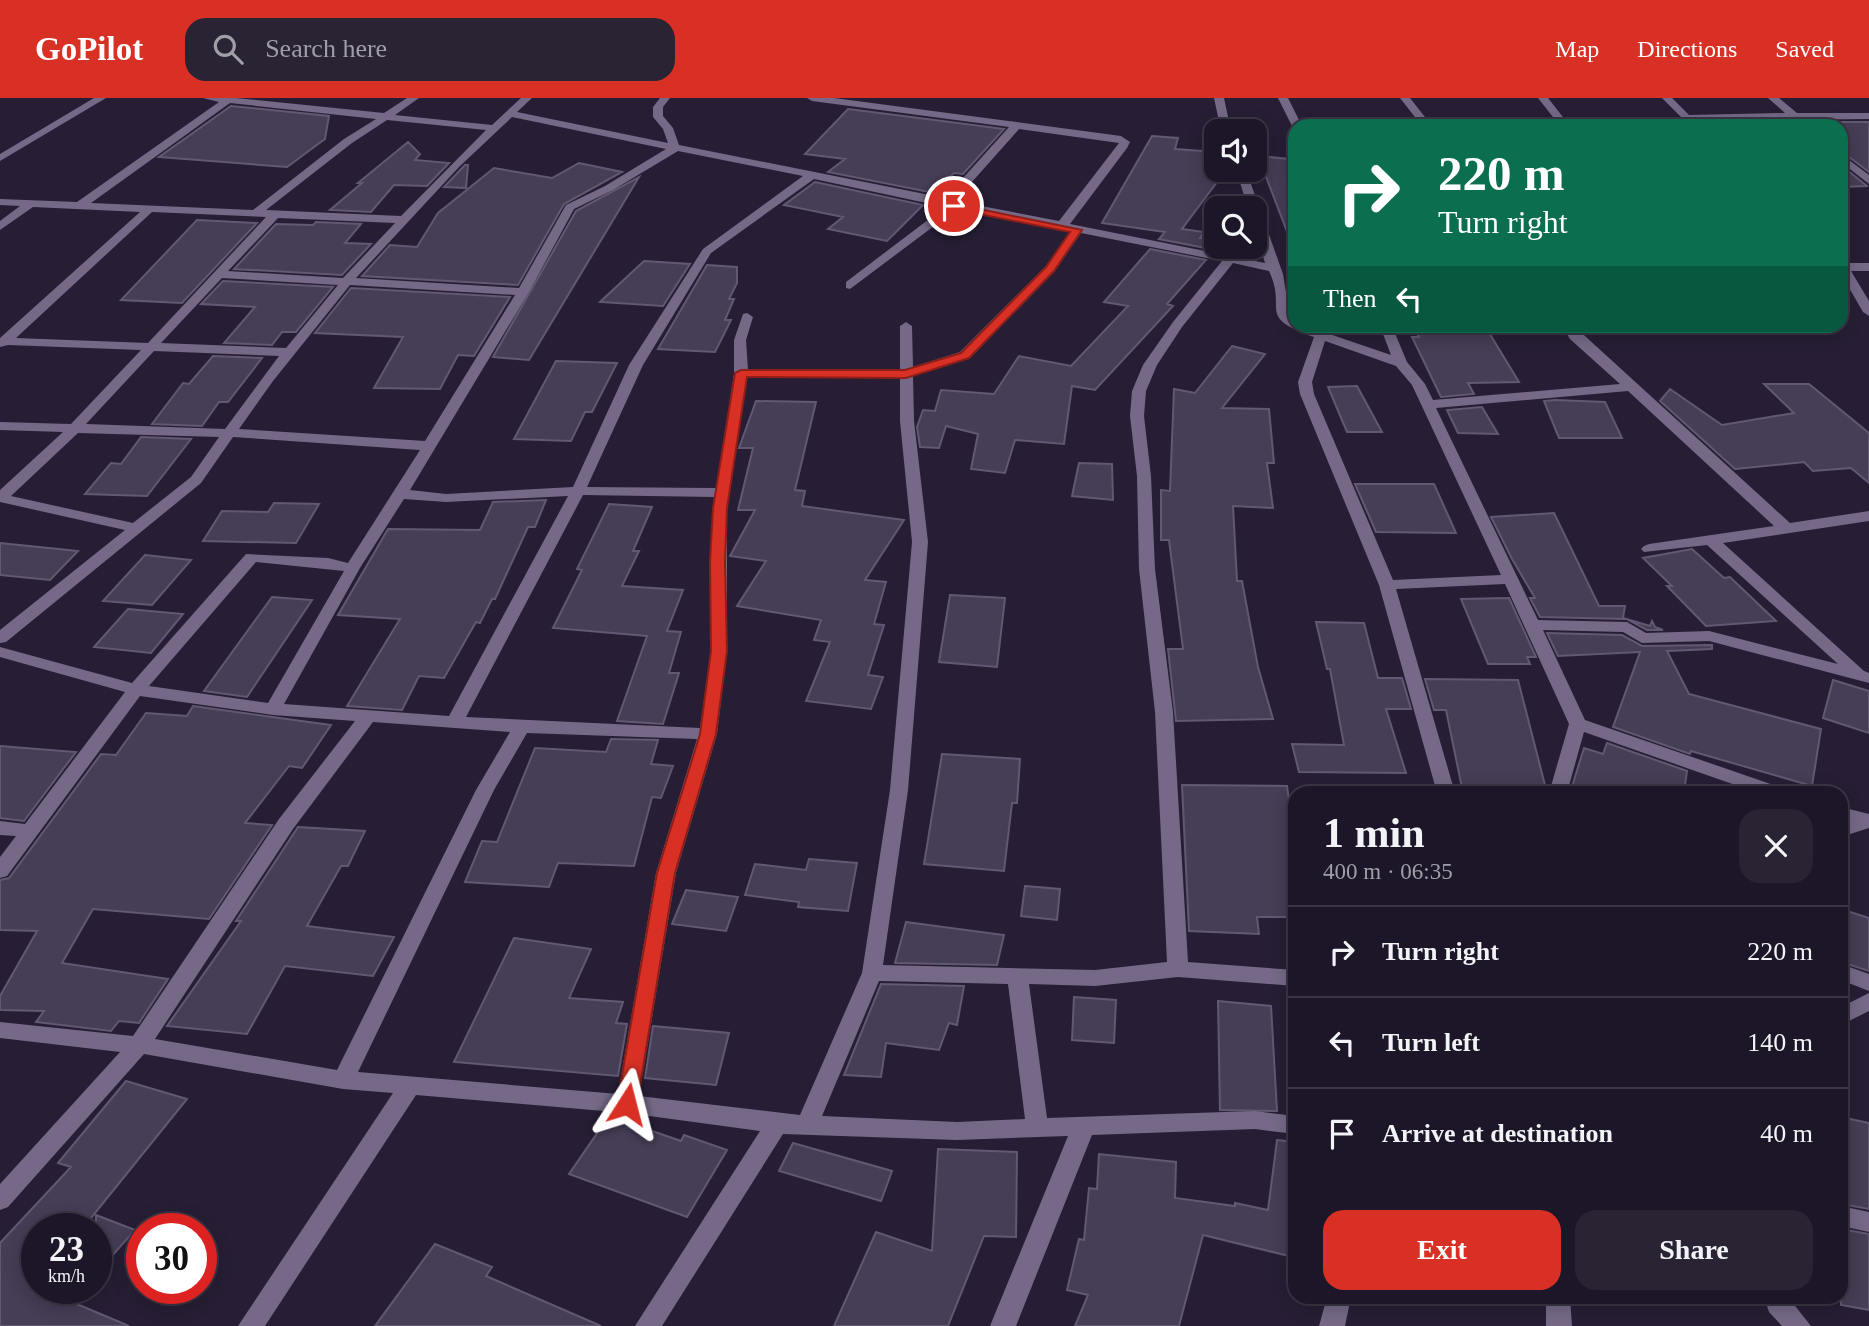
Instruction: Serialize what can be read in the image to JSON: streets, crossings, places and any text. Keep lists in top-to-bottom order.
{
  "page": {
    "header": "GoPilot",
    "search": "Search here",
    "nav": ["Map", "Directions", "Saved"],
    "turn": ["220 m", "Turn right"],
    "then": "Then",
    "heading": ["1 min", "400 m · 06:35"],
    "list": [
      {
        "name": "Turn right",
        "value": "220 m"
      },
      {
        "name": "Turn left",
        "value": "140 m"
      },
      {
        "name": "Arrive at destination",
        "value": "40 m"
      }
    ],
    "buttons": ["Exit", "Share"],
    "speed": "23 km/h",
    "limit": "30"
  }
}
